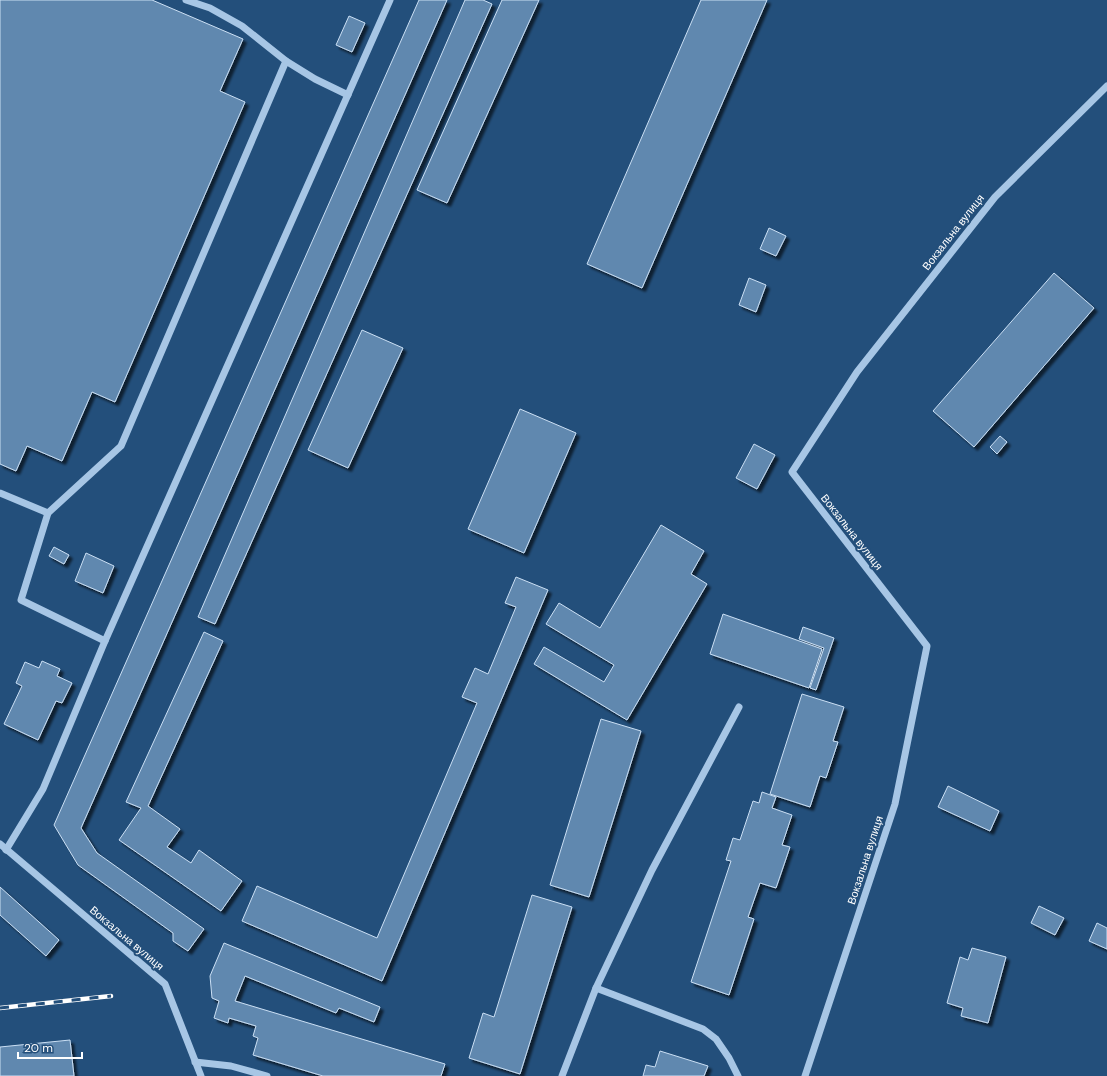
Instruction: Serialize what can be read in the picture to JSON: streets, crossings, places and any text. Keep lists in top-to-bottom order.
{
  "streets": {
    "street": ["Вокзальна вулиця"]
  },
  "scale_bar": "20 m"
}
